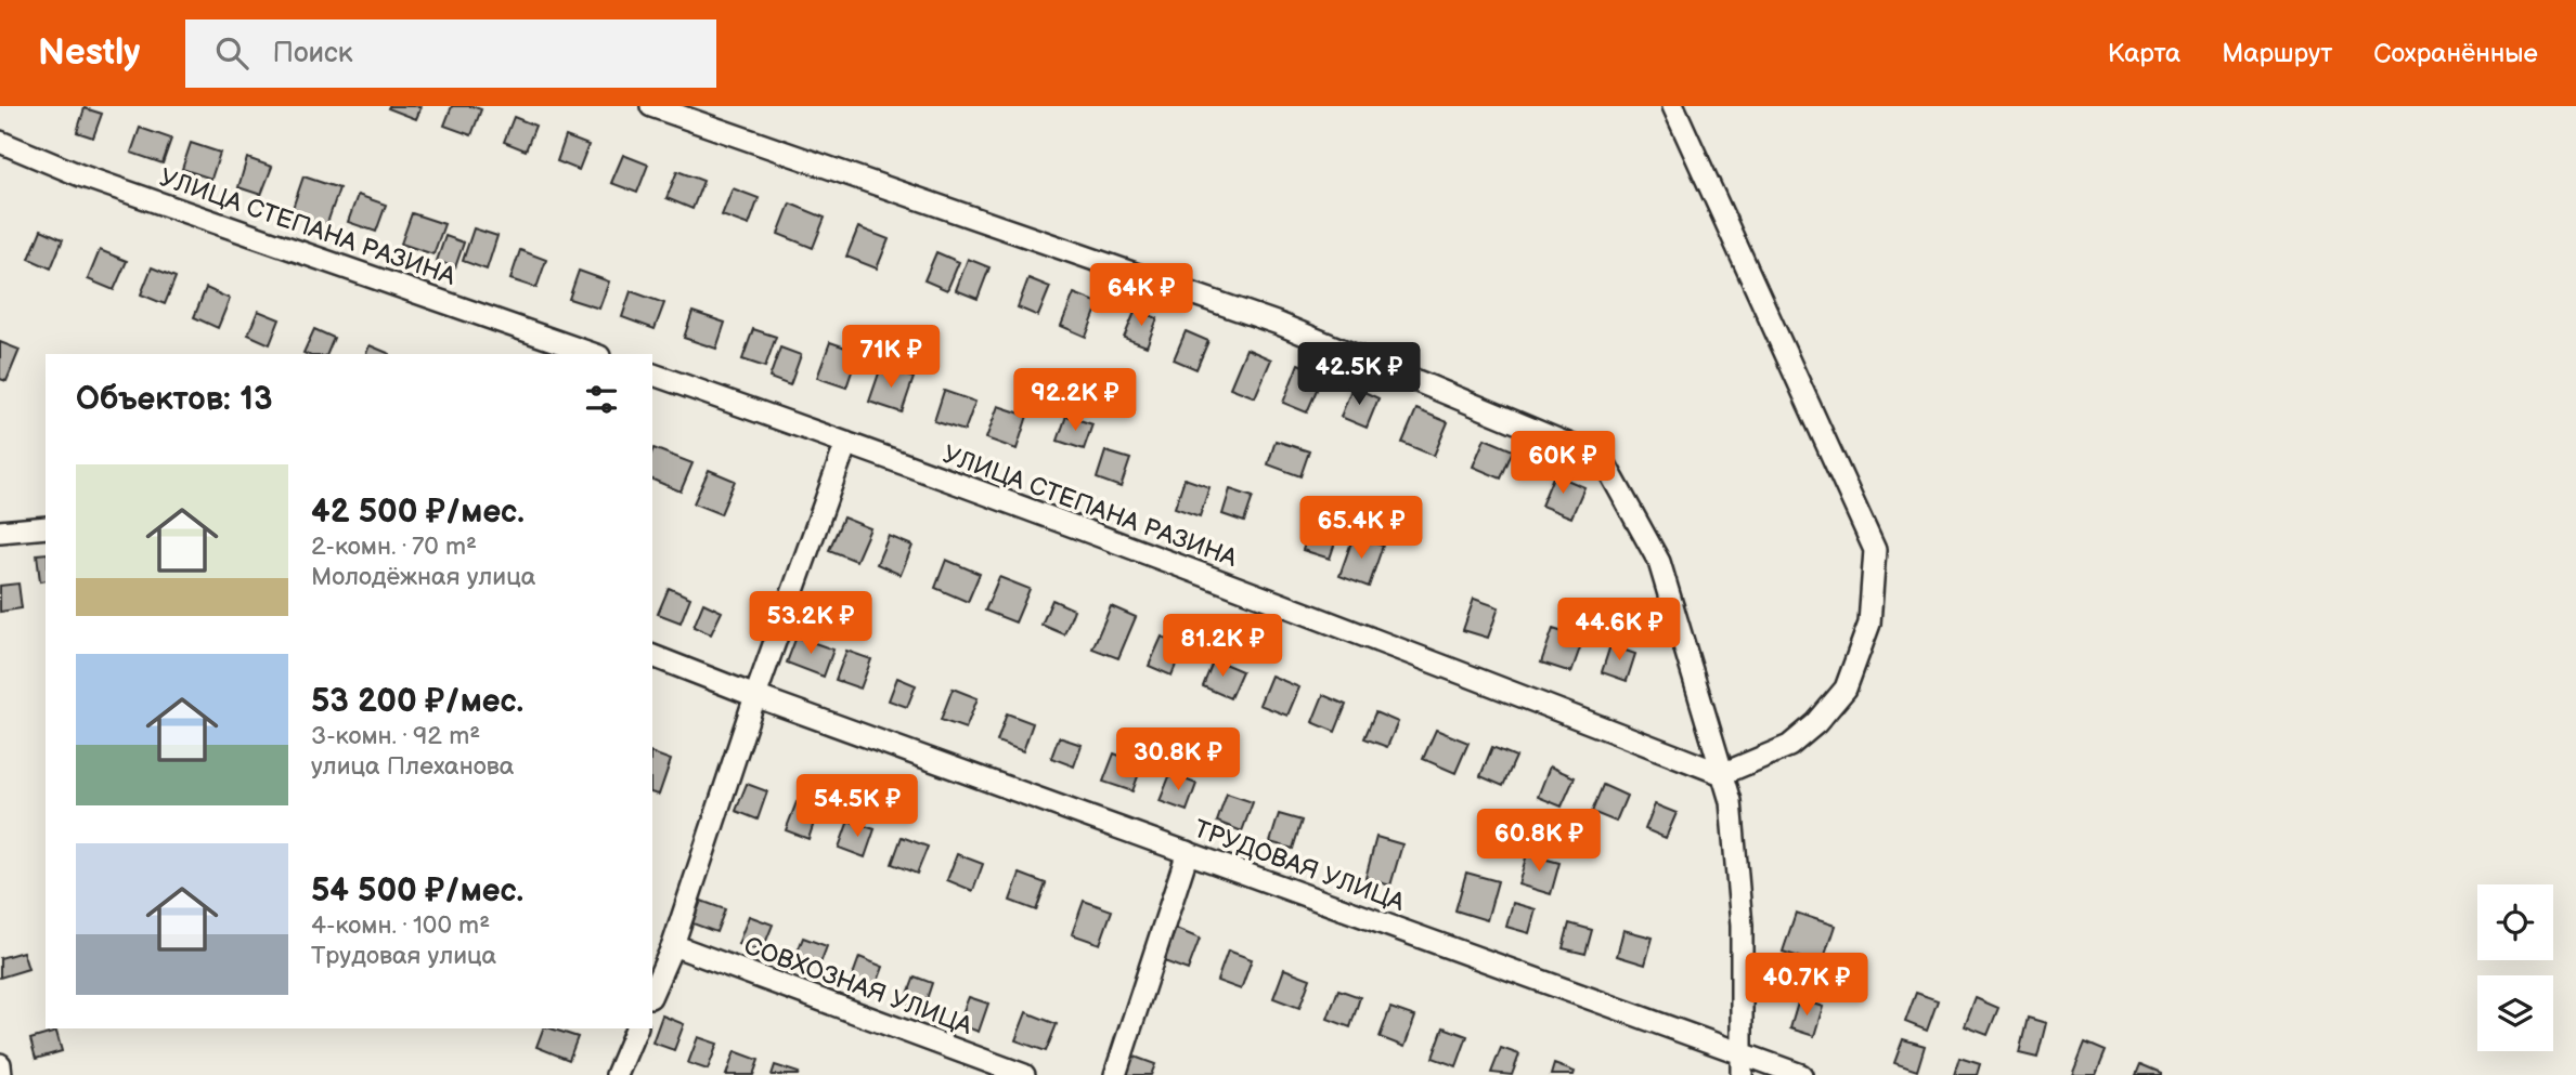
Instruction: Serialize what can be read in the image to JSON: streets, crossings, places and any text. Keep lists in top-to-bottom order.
{
  "streets": {
    "street": ["УЛИЦА СТЕПАНА РАЗИНА", "ТРУДОВАЯ УЛИЦА", "СОВХОЗНАЯ УЛИЦА"]
  },
  "page": {
    "header": "Nestly",
    "search": "Поиск",
    "nav": ["Карта", "Маршрут", "Сохранённые"],
    "price": [
      "64K ₽",
      "71K ₽",
      "42.5K ₽",
      "92.2K ₽",
      "60K ₽",
      "65.4K ₽",
      "53.2K ₽",
      "44.6K ₽",
      "81.2K ₽",
      "30.8K ₽",
      "54.5K ₽",
      "60.8K ₽",
      "40.7K ₽"
    ],
    "heading": "Объектов: 13",
    "list": [
      {
        "name": "42 500 ₽/мес.",
        "note": "2-комн. · 70 m² · Молодёжная улица"
      },
      {
        "name": "53 200 ₽/мес.",
        "note": "3-комн. · 92 m² · улица Плеханова"
      },
      {
        "name": "54 500 ₽/мес.",
        "note": "4-комн. · 100 m² · Трудовая улица"
      }
    ]
  }
}
